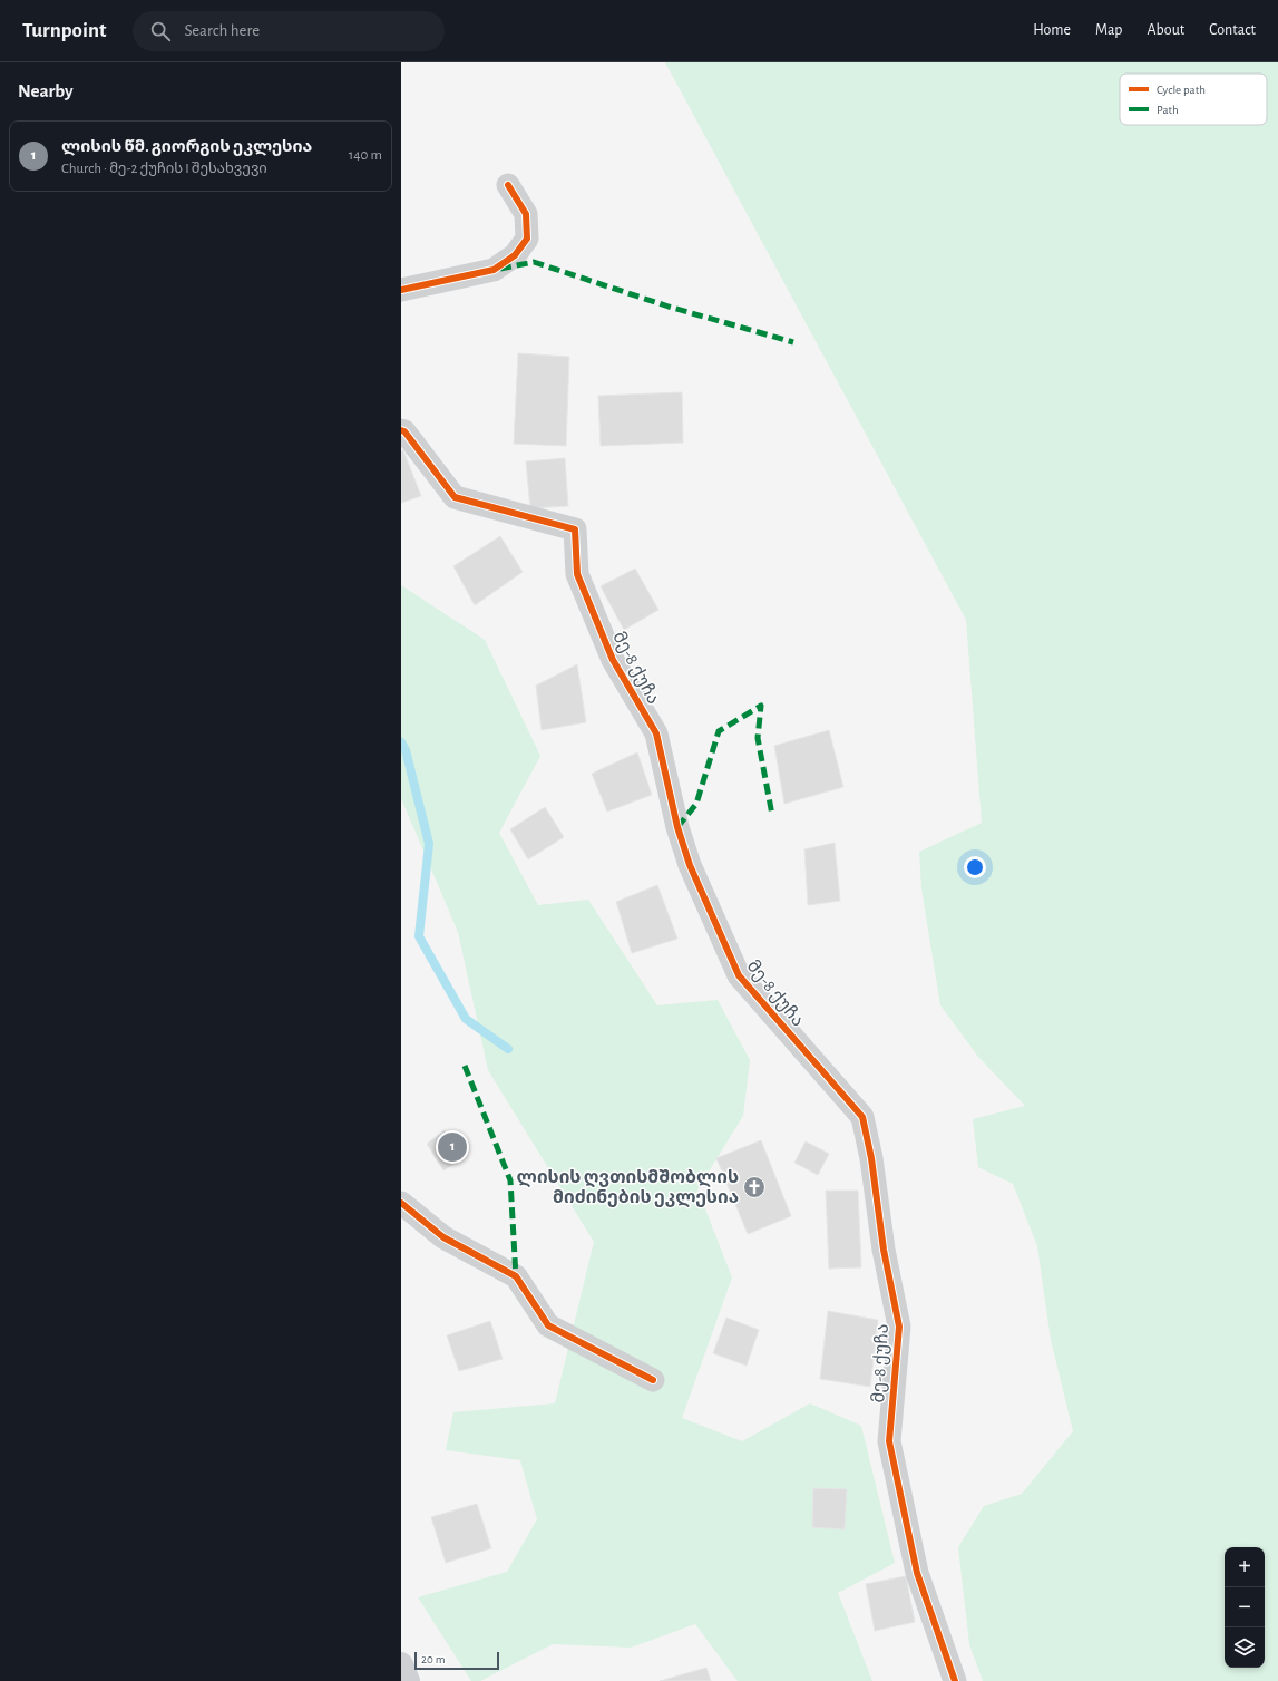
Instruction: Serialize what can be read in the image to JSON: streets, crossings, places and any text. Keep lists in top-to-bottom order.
{
  "streets": {
    "street": ["მე-8 ქუჩა"]
  },
  "places": {
    "church": ["ლისის ღვთისმშობლის მიძინების ეკლესია"]
  },
  "legend": ["Cycle path", "Path"],
  "scale_bar": "20 m",
  "page": {
    "header": "Turnpoint",
    "search": "Search here",
    "nav": [
      "Home",
      "Map",
      "About",
      "Contact"
    ],
    "heading": "Nearby",
    "list": [
      {
        "mark": "1",
        "name": "ლისის წმ. გიორგის ეკლესია",
        "note": "Church · მე-2 ქუჩის I შესახვევი",
        "value": "140 m"
      }
    ],
    "pins": "1",
    "map_buttons": ["+", "−"],
    "scale": "20 m"
  }
}
